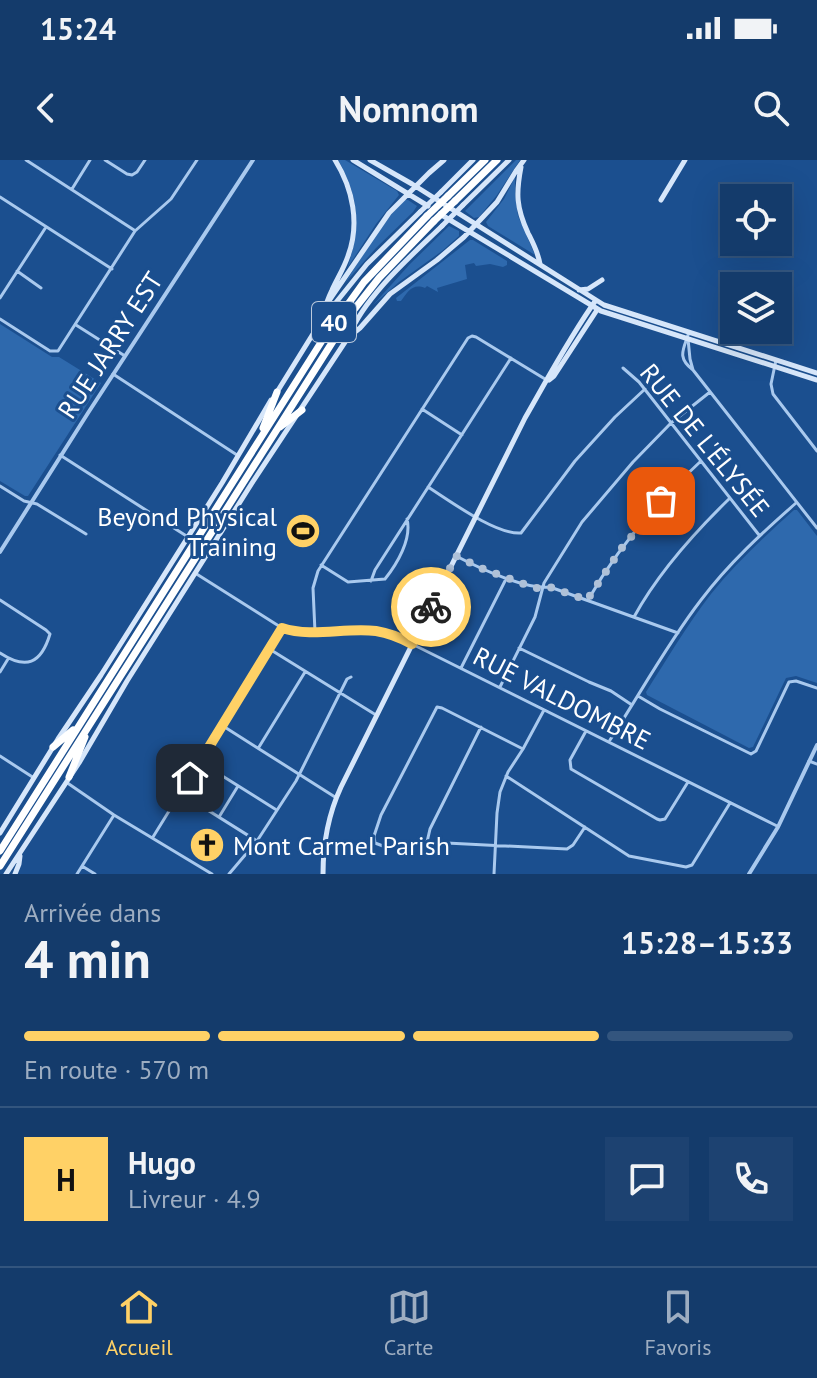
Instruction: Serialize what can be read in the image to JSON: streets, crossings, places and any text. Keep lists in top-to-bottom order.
{
  "streets": {
    "highway": ["40"],
    "street": ["RUE JARRY EST", "RUE DE L'ÉLYSÉE", "RUE VALDOMBRE"]
  },
  "places": {
    "sports": ["Beyond Physical Training"],
    "church": ["Mont Carmel Parish"]
  },
  "page": {
    "status": "15:24",
    "header": "Nomnom",
    "heading": ["4 min", "Arrivée dans", "15:28–15:33"],
    "panel": ["Hugo", "Livreur · 4.9"],
    "bar": "En route · 570 m",
    "round": "H",
    "tabs": ["Accueil", "Carte", "Favoris"]
  }
}
